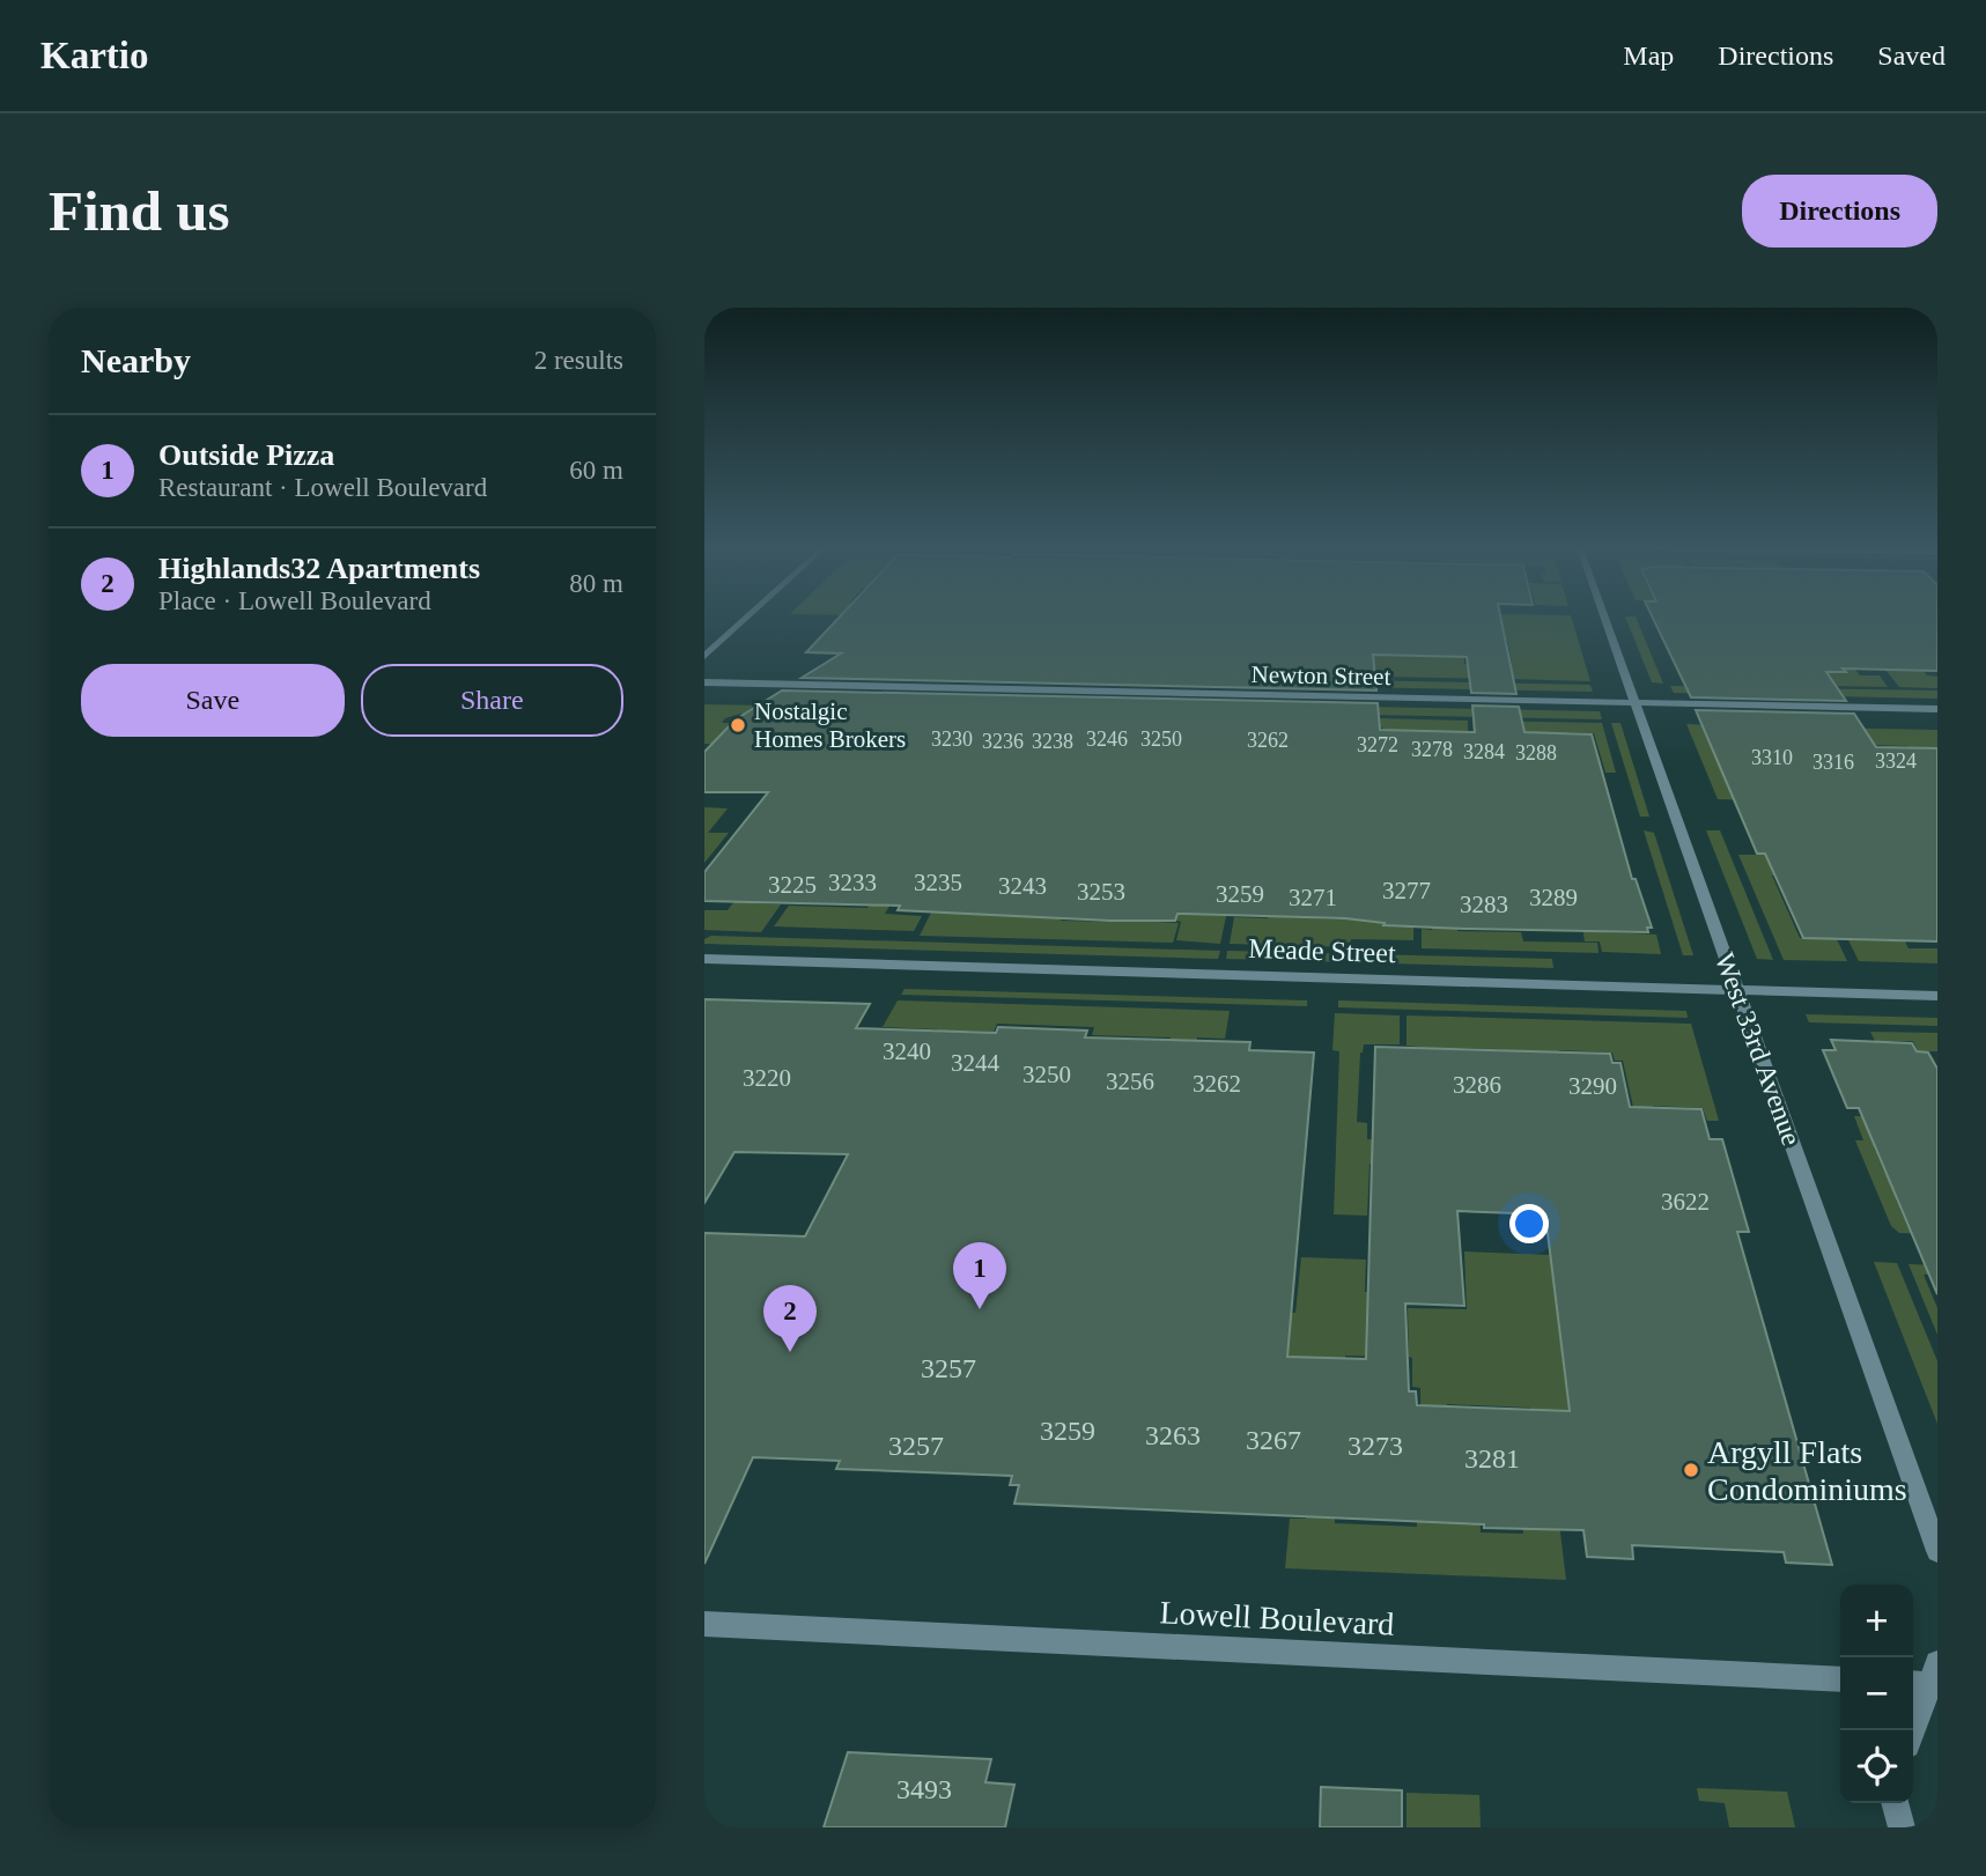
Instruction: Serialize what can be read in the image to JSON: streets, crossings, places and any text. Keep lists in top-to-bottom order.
{
  "streets": {
    "street": [
      "Newton Street",
      "Meade Street",
      "West 33rd Avenue",
      "Lowell Boulevard"
    ]
  },
  "crossings": [
    ["Newton Street", "West 33rd Avenue"],
    ["Meade Street", "West 33rd Avenue"]
  ],
  "places": ["Nostalgic Homes Brokers", "Argyll Flats Condominiums"],
  "house_numbers": [
    "3230",
    "3246",
    "3250",
    "3262",
    "3236",
    "3238",
    "3272",
    "3278",
    "3284",
    "3288",
    "3310",
    "3324",
    "3316",
    "3233",
    "3235",
    "3225",
    "3243",
    "3277",
    "3253",
    "3259",
    "3271",
    "3289",
    "3283",
    "3240",
    "3244",
    "3250",
    "3220",
    "3256",
    "3262",
    "3286",
    "3290",
    "3622",
    "3257",
    "3259",
    "3263",
    "3267",
    "3257",
    "3273",
    "3281",
    "3493"
  ],
  "page": {
    "header": "Kartio",
    "nav": ["Map", "Directions", "Saved"],
    "buttons": [
      "Directions",
      ["Save", "Share"]
    ],
    "title": "Find us",
    "heading": ["Nearby", "2 results"],
    "list": [
      {
        "mark": "1",
        "name": "Outside Pizza",
        "note": "Restaurant · Lowell Boulevard",
        "value": "60 m"
      },
      {
        "mark": "2",
        "name": "Highlands32 Apartments",
        "note": "Place · Lowell Boulevard",
        "value": "80 m"
      }
    ],
    "pins": ["1", "2"],
    "map_buttons": ["+", "−"]
  }
}
